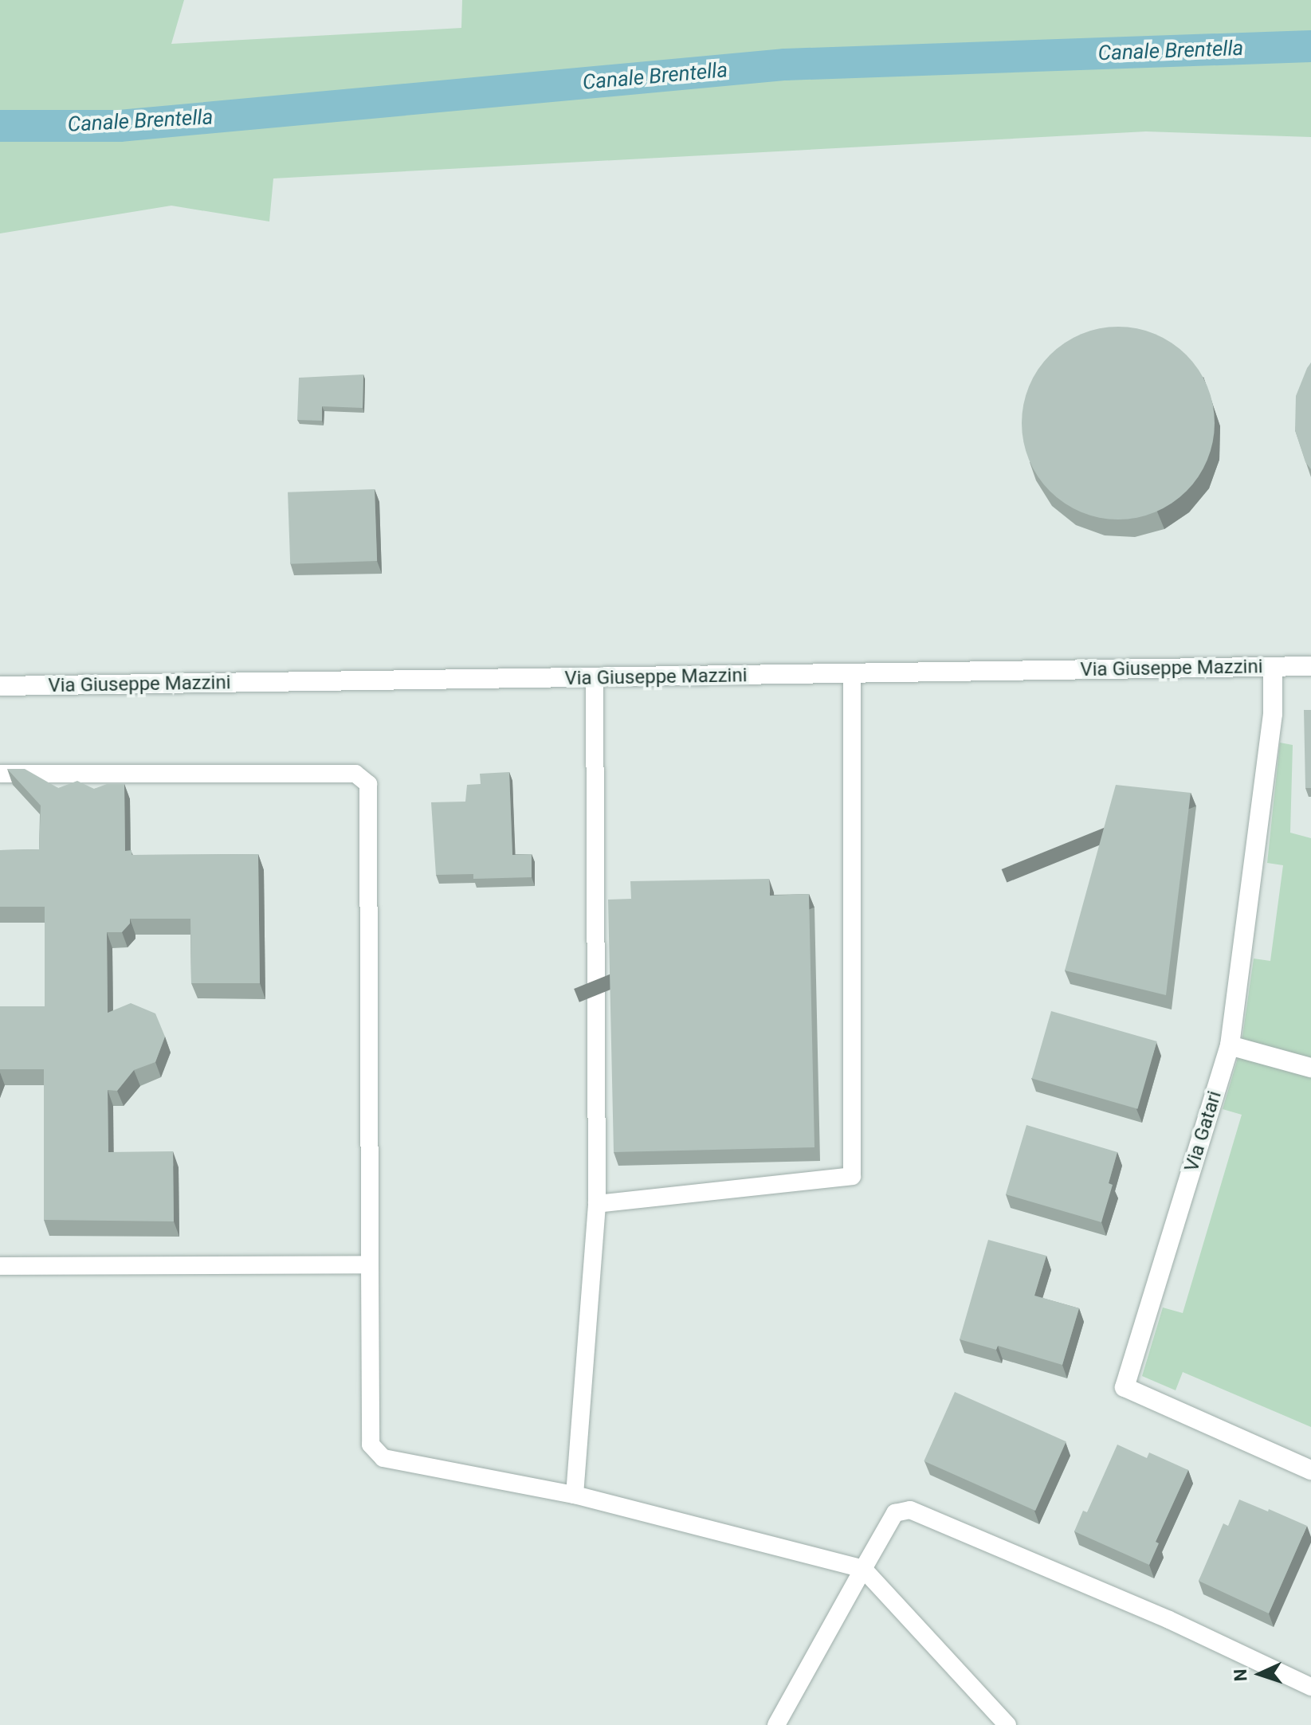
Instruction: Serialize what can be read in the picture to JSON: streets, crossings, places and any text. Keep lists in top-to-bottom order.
{
  "streets": {
    "main road": ["Via Giuseppe Mazzini", "Via Gatari"]
  },
  "crossings": [
    ["Via Giuseppe Mazzini", "Via Gatari"]
  ],
  "water": ["Canale Brentella"],
  "north": "left"
}
